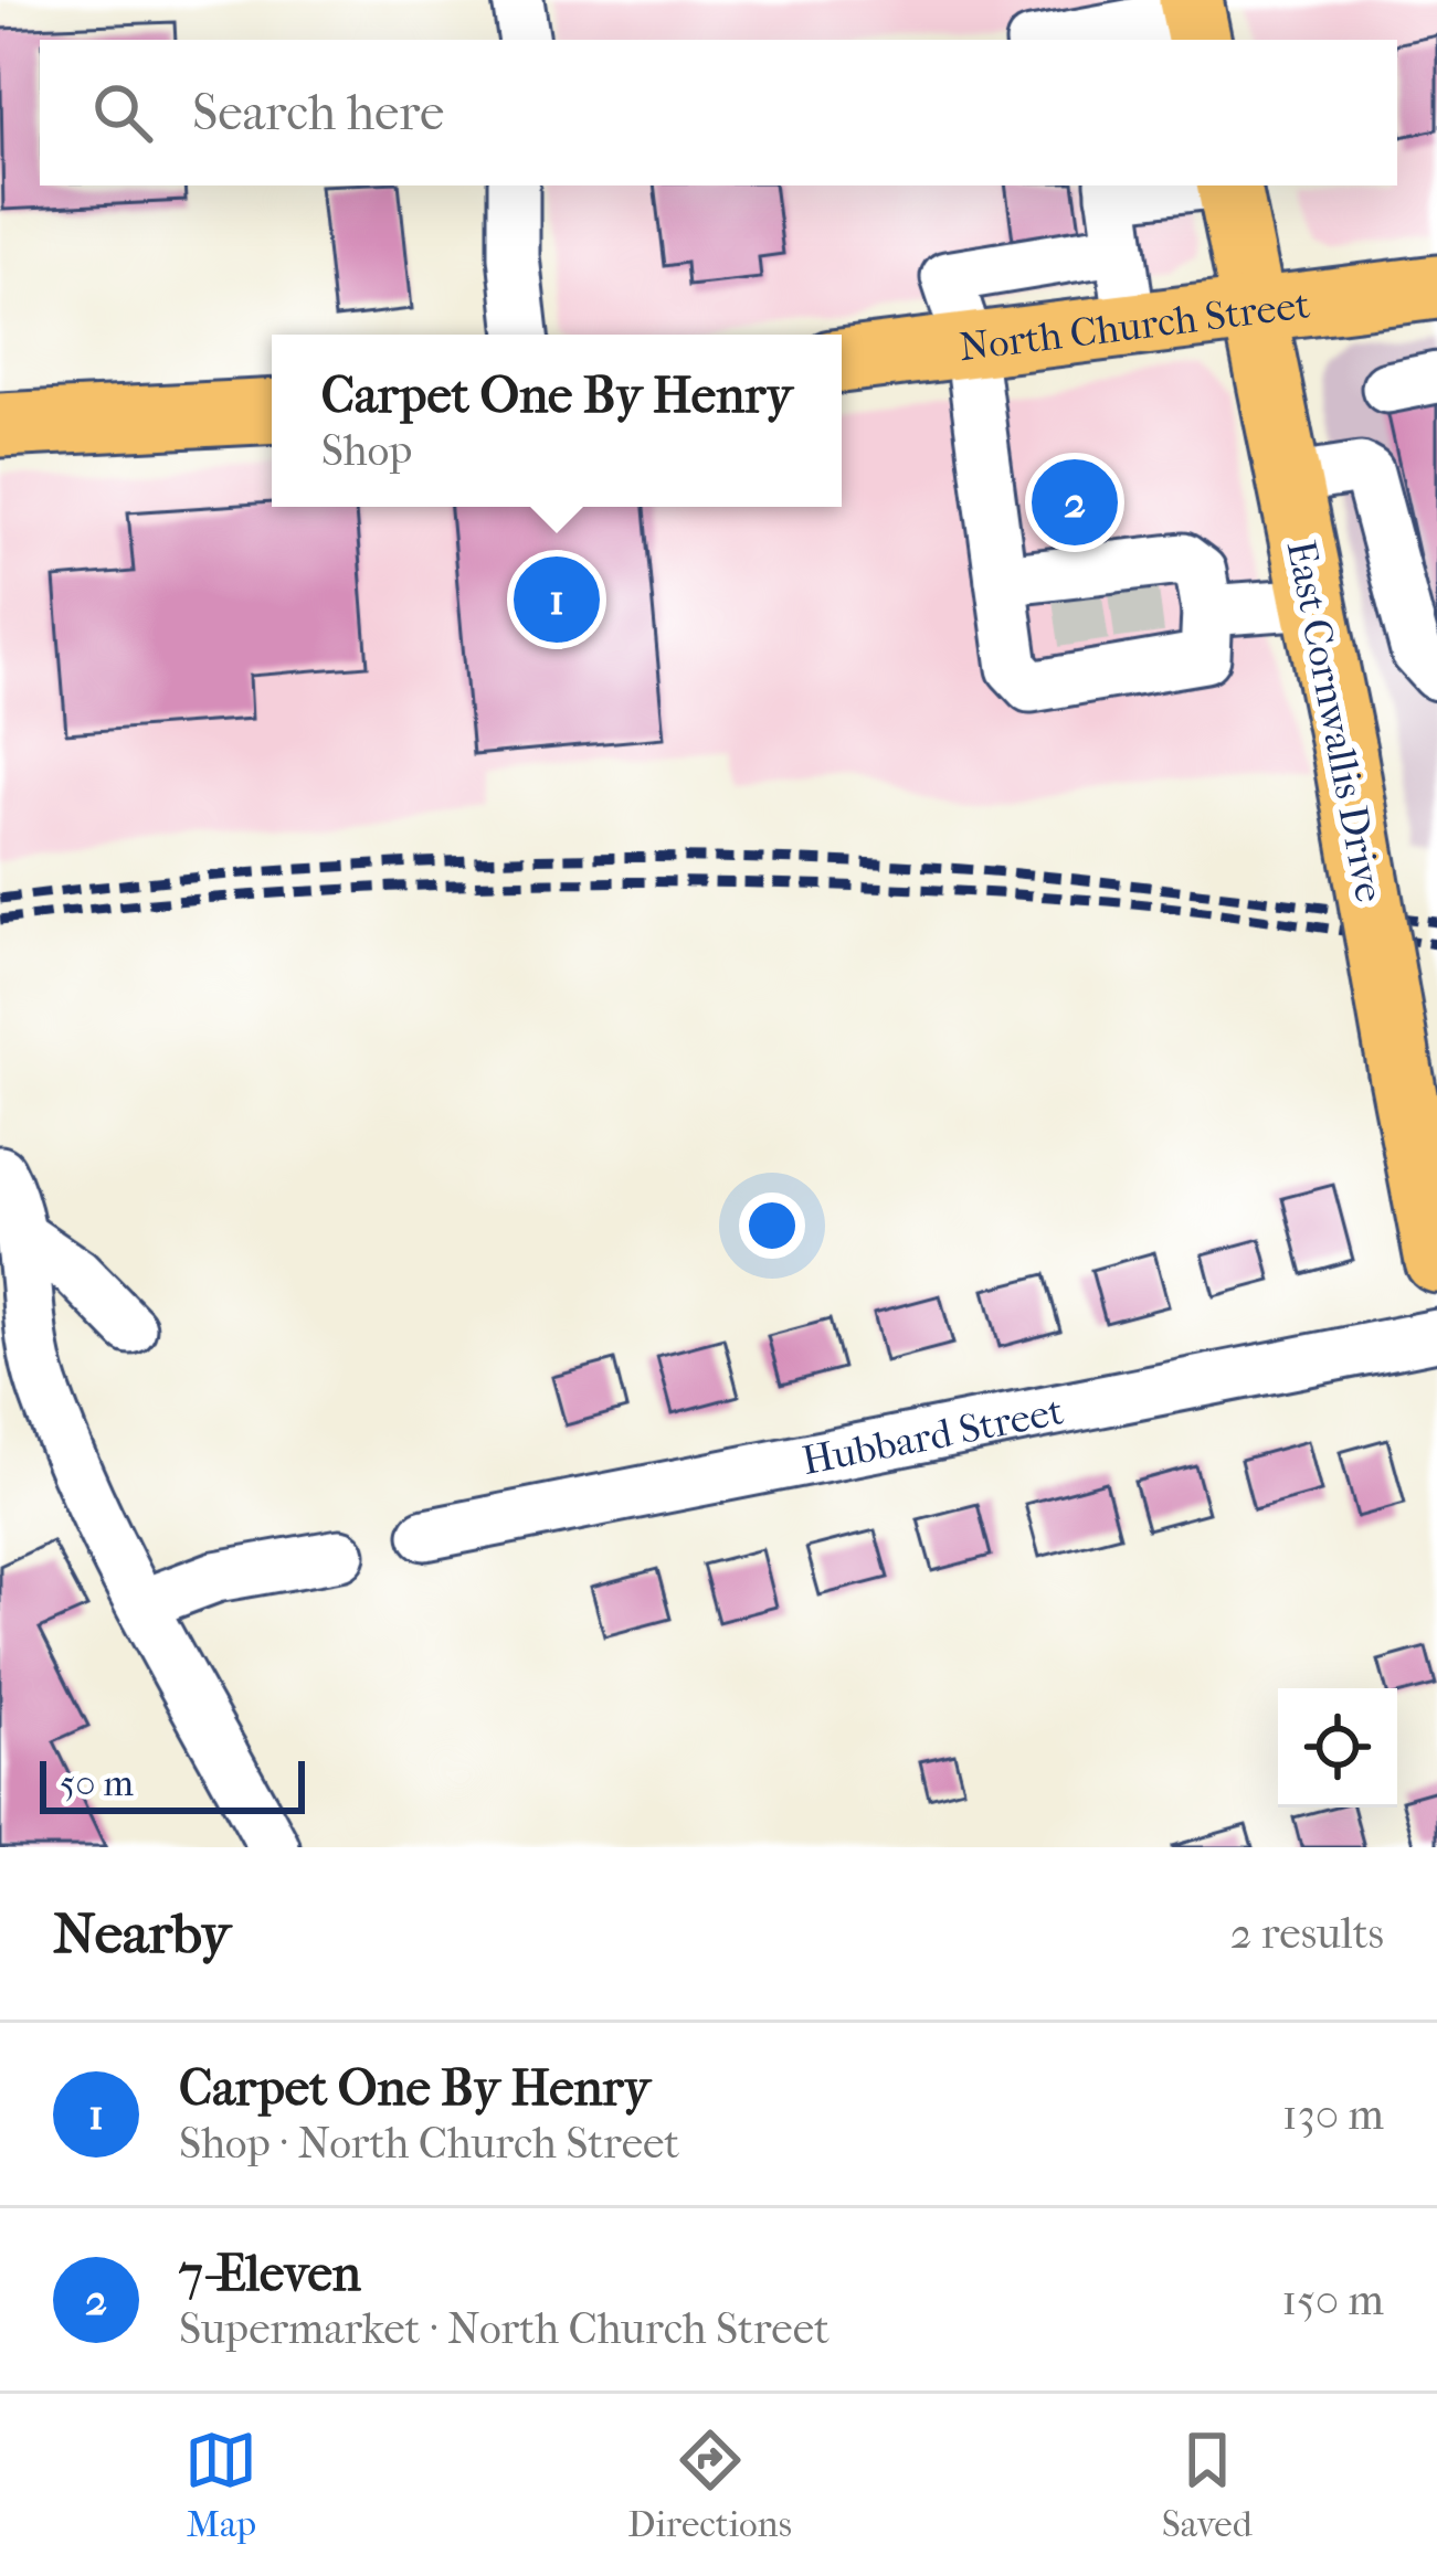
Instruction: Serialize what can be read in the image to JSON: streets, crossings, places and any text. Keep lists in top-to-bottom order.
{
  "streets": {
    "main road": ["North Church Street", "East Cornwallis Drive"],
    "street": ["Hubbard Street"]
  },
  "crossings": [
    ["North Church Street", "East Cornwallis Drive"]
  ],
  "scale_bar": "50 m",
  "page": {
    "search": "Search here",
    "popup": ["Carpet One By Henry", "Shop"],
    "pins": ["2", "1"],
    "scale": "50 m",
    "heading": ["Nearby", "2 results"],
    "list": [
      {
        "mark": "1",
        "name": "Carpet One By Henry",
        "note": "Shop · North Church Street",
        "value": "130 m"
      },
      {
        "mark": "2",
        "name": "7-Eleven",
        "note": "Supermarket · North Church Street",
        "value": "150 m"
      }
    ],
    "nav": ["Map", "Directions", "Saved"]
  }
}
